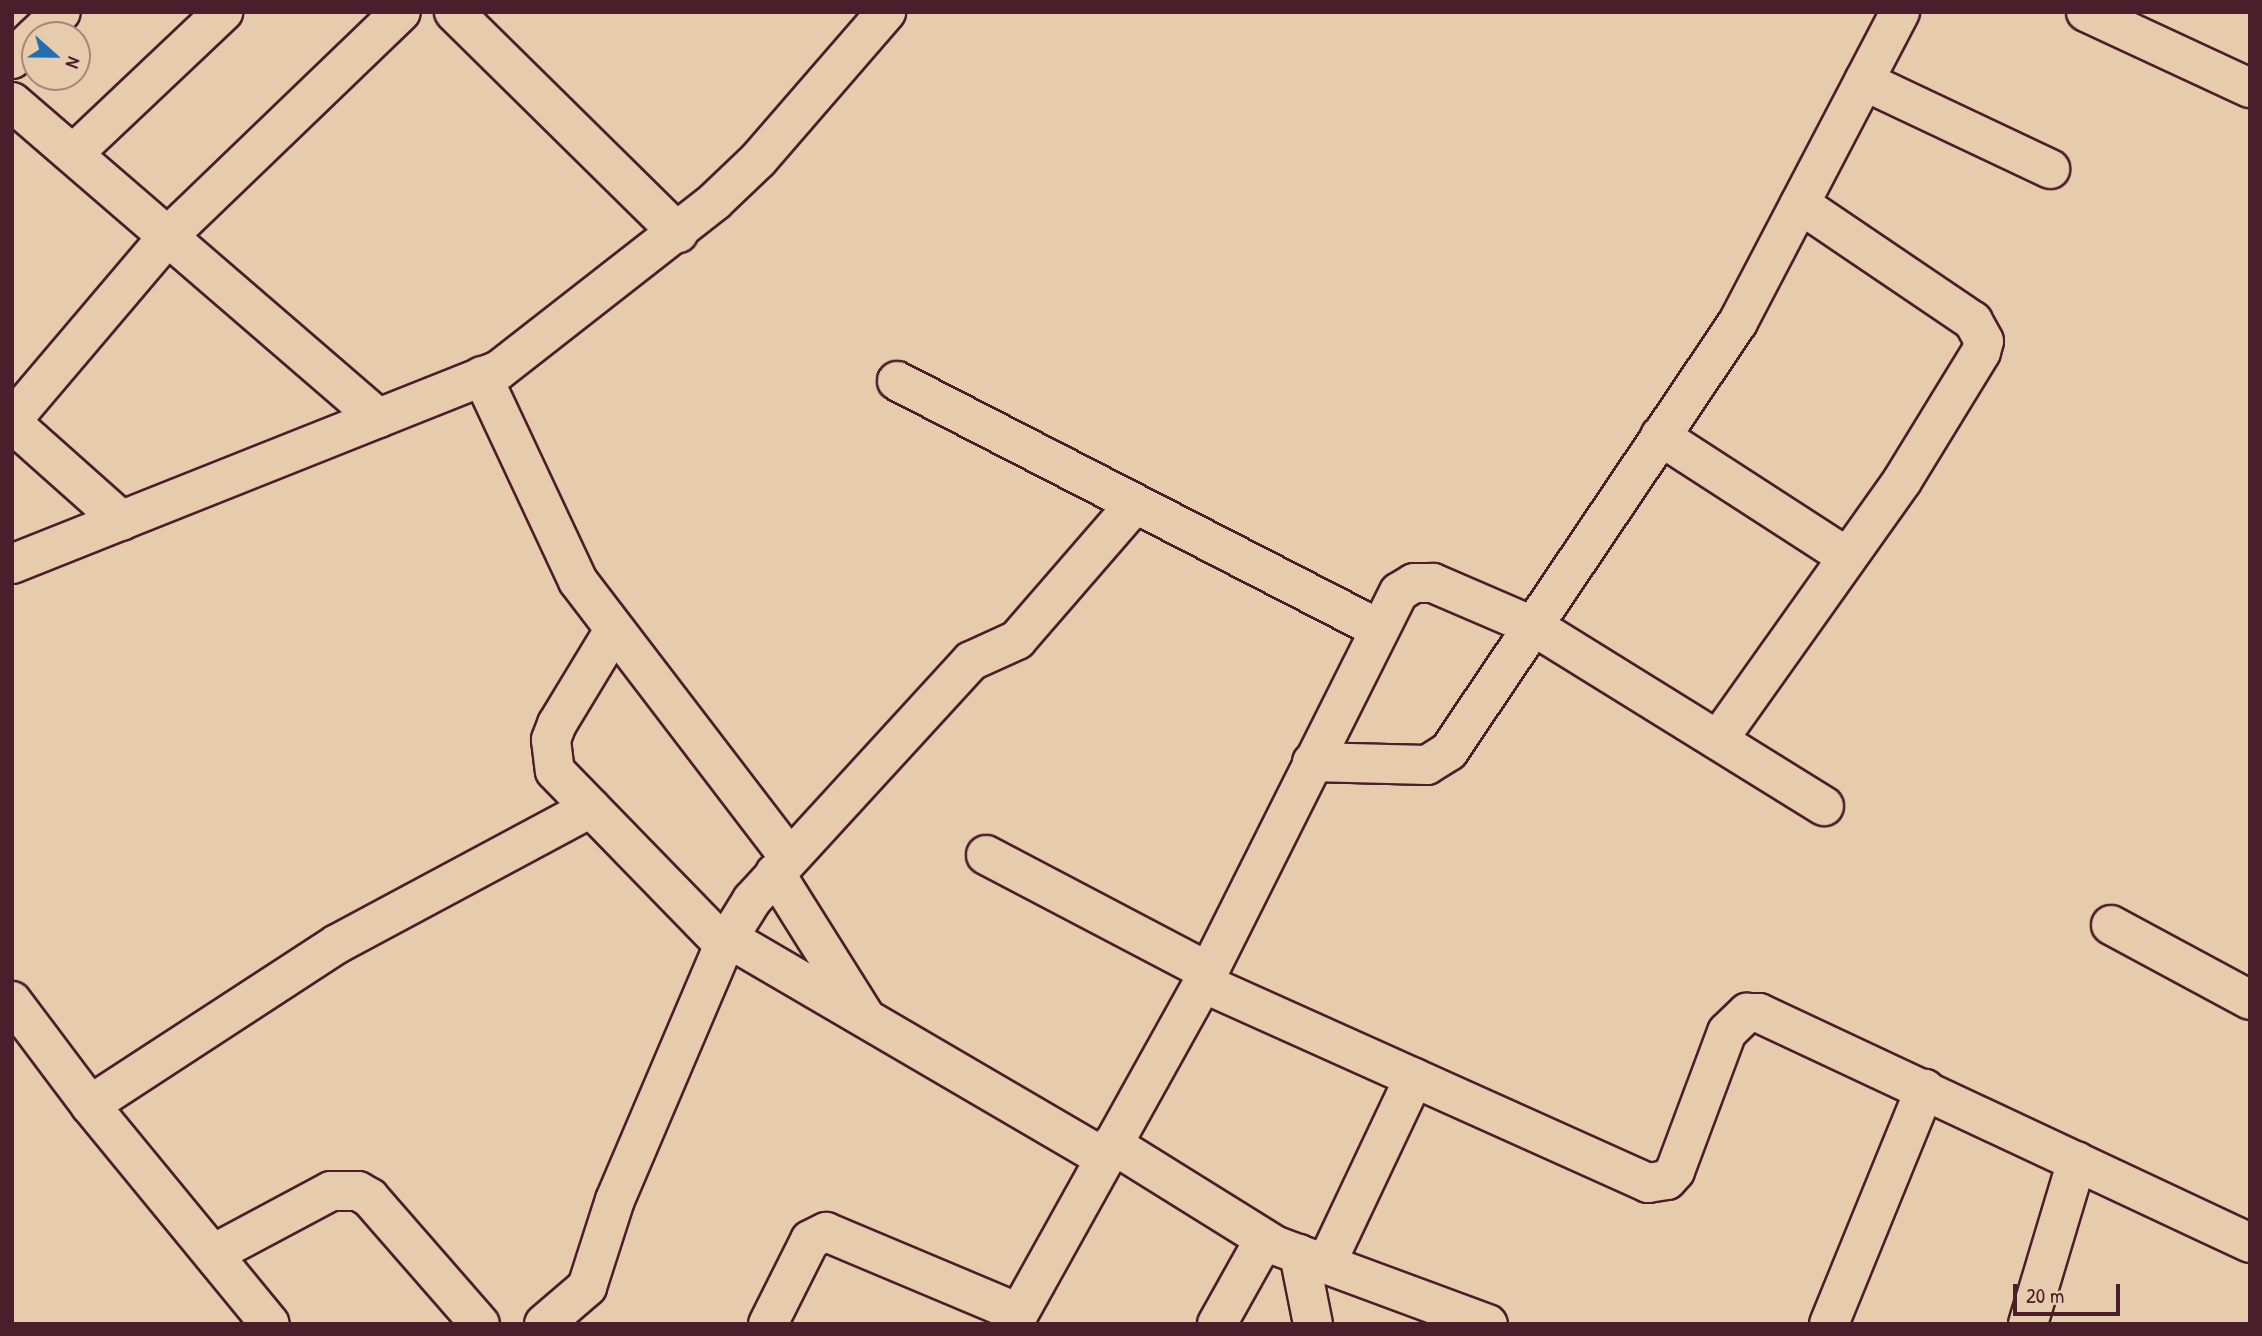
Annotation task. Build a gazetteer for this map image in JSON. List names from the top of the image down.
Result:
{
  "scale_bar": "20 m",
  "north": "right"
}
